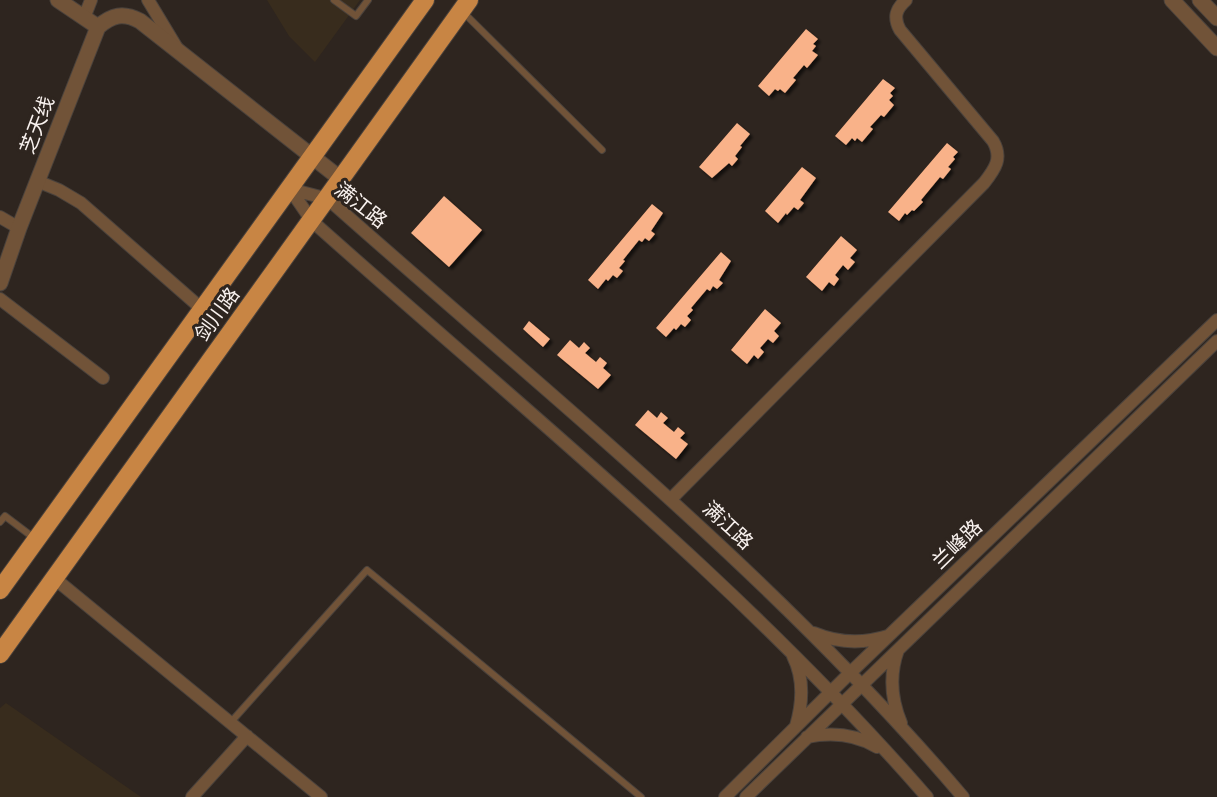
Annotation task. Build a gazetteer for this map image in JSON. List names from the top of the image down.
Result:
{
  "streets": {
    "highway": ["剑川路"],
    "street": ["芝天线", "满江路", "兰峰路"]
  },
  "crossings": [
    ["满江路", "剑川路"],
    ["满江路", "兰峰路"]
  ]
}
